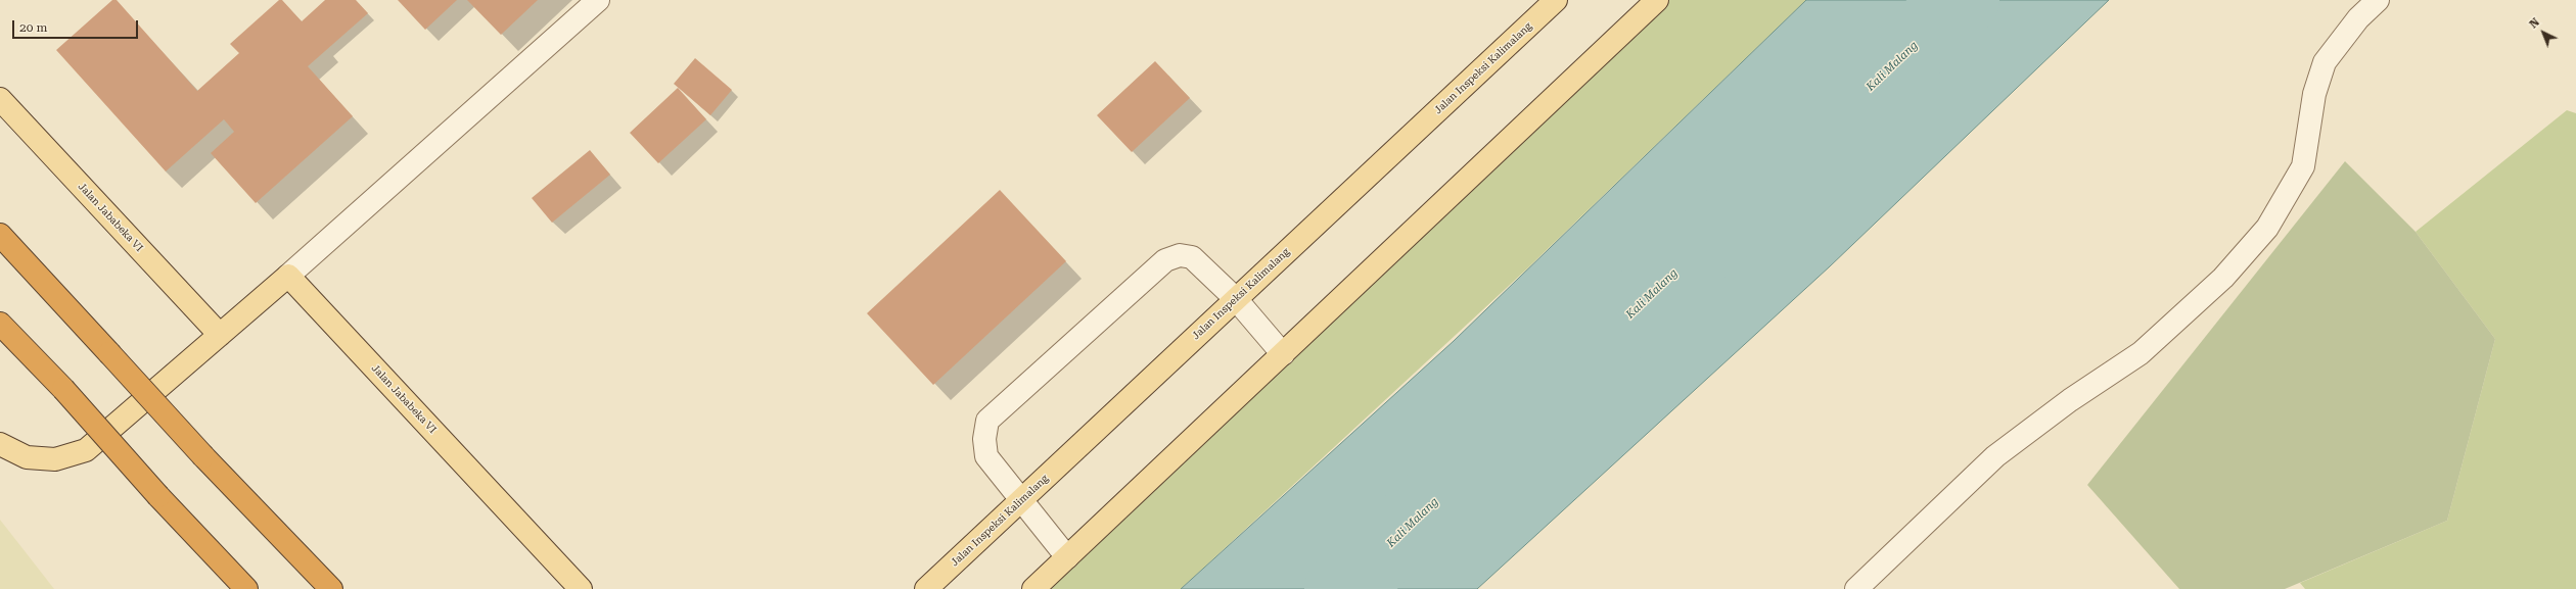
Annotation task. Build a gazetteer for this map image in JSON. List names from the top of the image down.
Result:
{
  "streets": {
    "main road": ["Jalan Inspeksi Kalimalang", "Jalan Jababeka VI"]
  },
  "water": ["Kali Malang"],
  "scale_bar": "20 m",
  "north": "top left"
}
